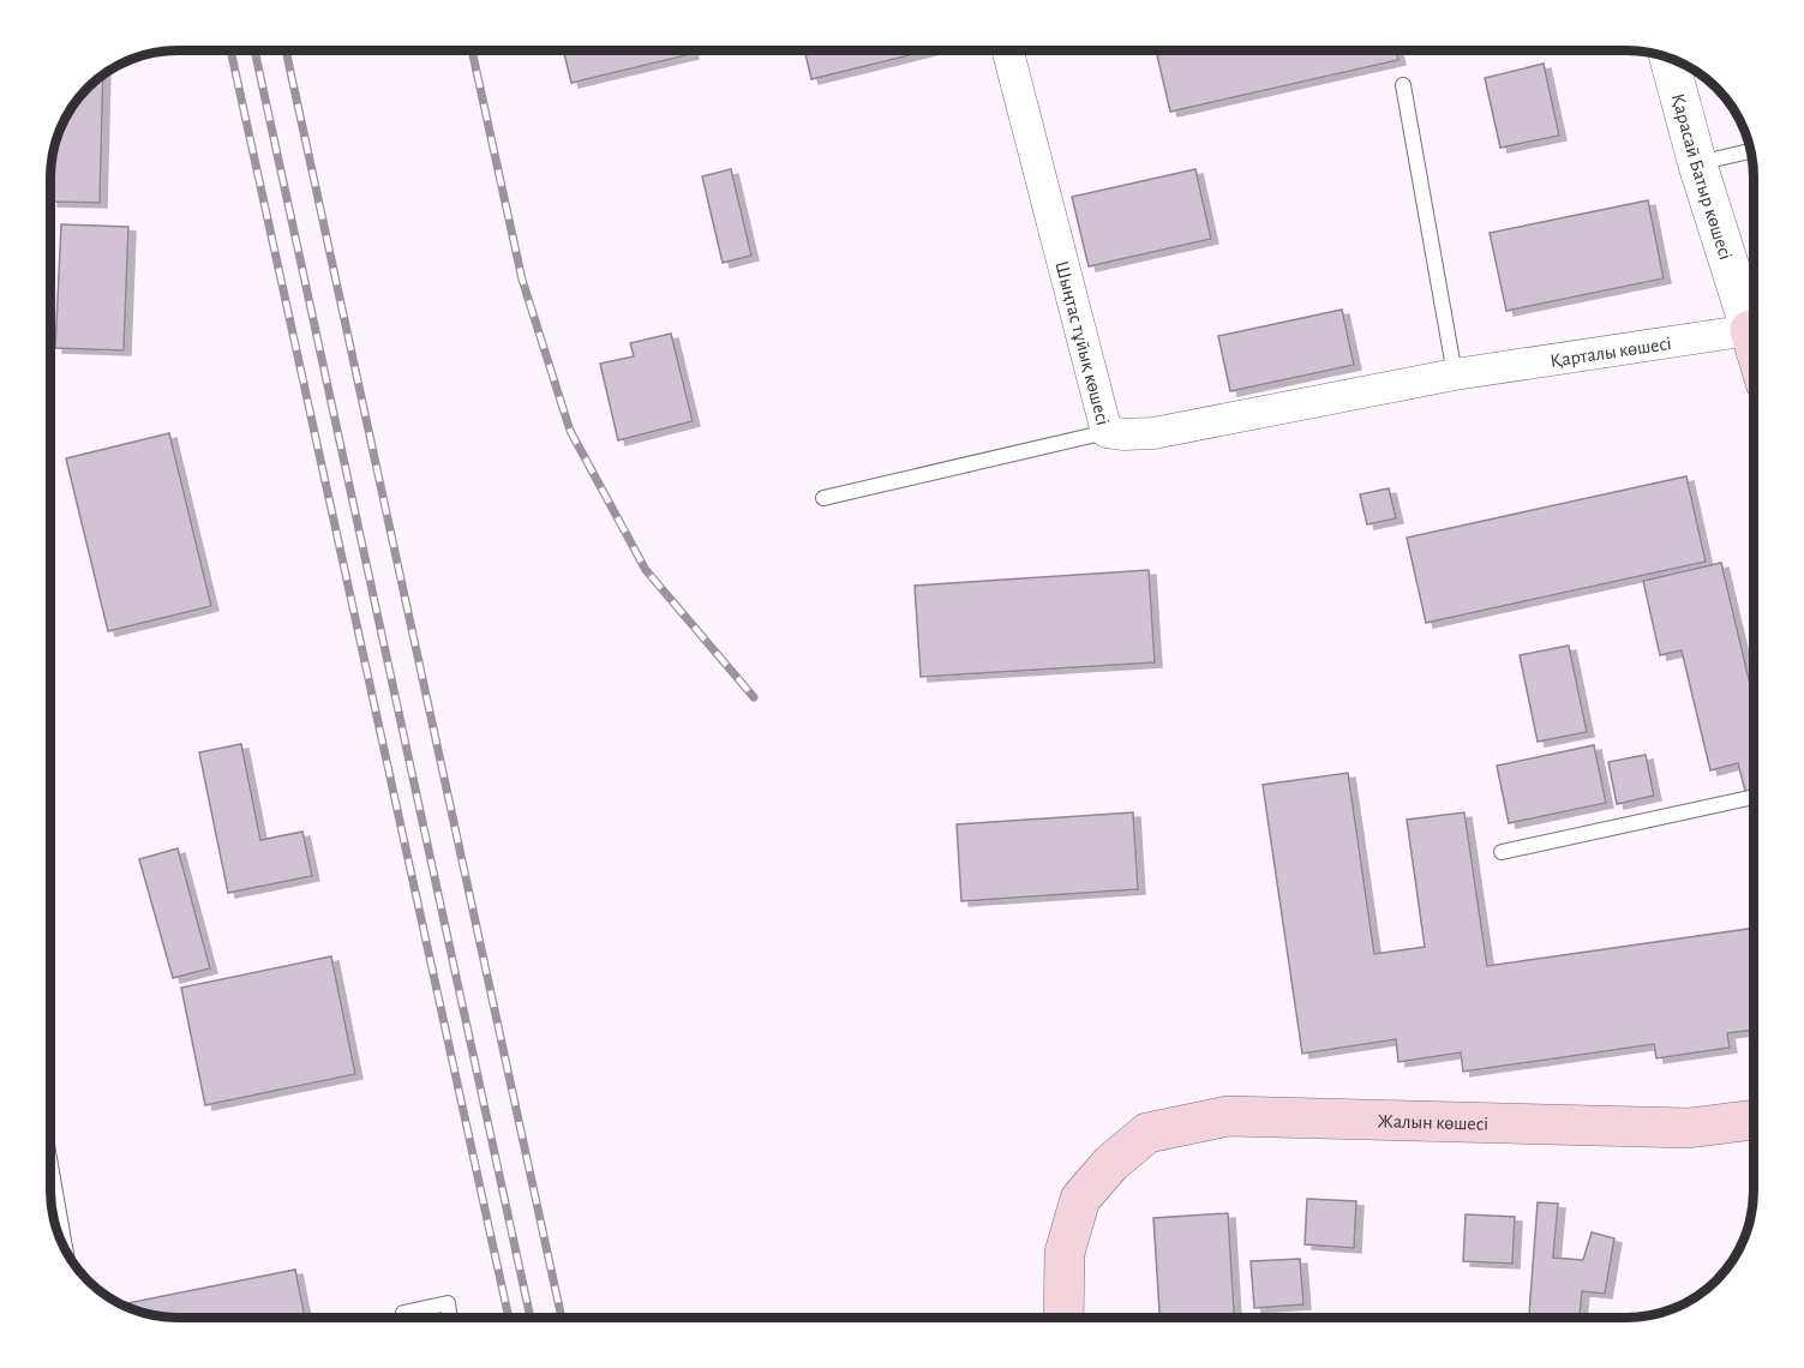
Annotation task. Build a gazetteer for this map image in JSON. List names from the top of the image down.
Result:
{
  "streets": {
    "main road": ["Жалын көшесі"],
    "street": ["Қарасай Батыр көшесі", "Шыңтас тұйық көшесі", "Қарталы көшесі"]
  },
  "crossings": [
    ["Шыңтас тұйық көшесі", "Қарталы көшесі"]
  ]
}
